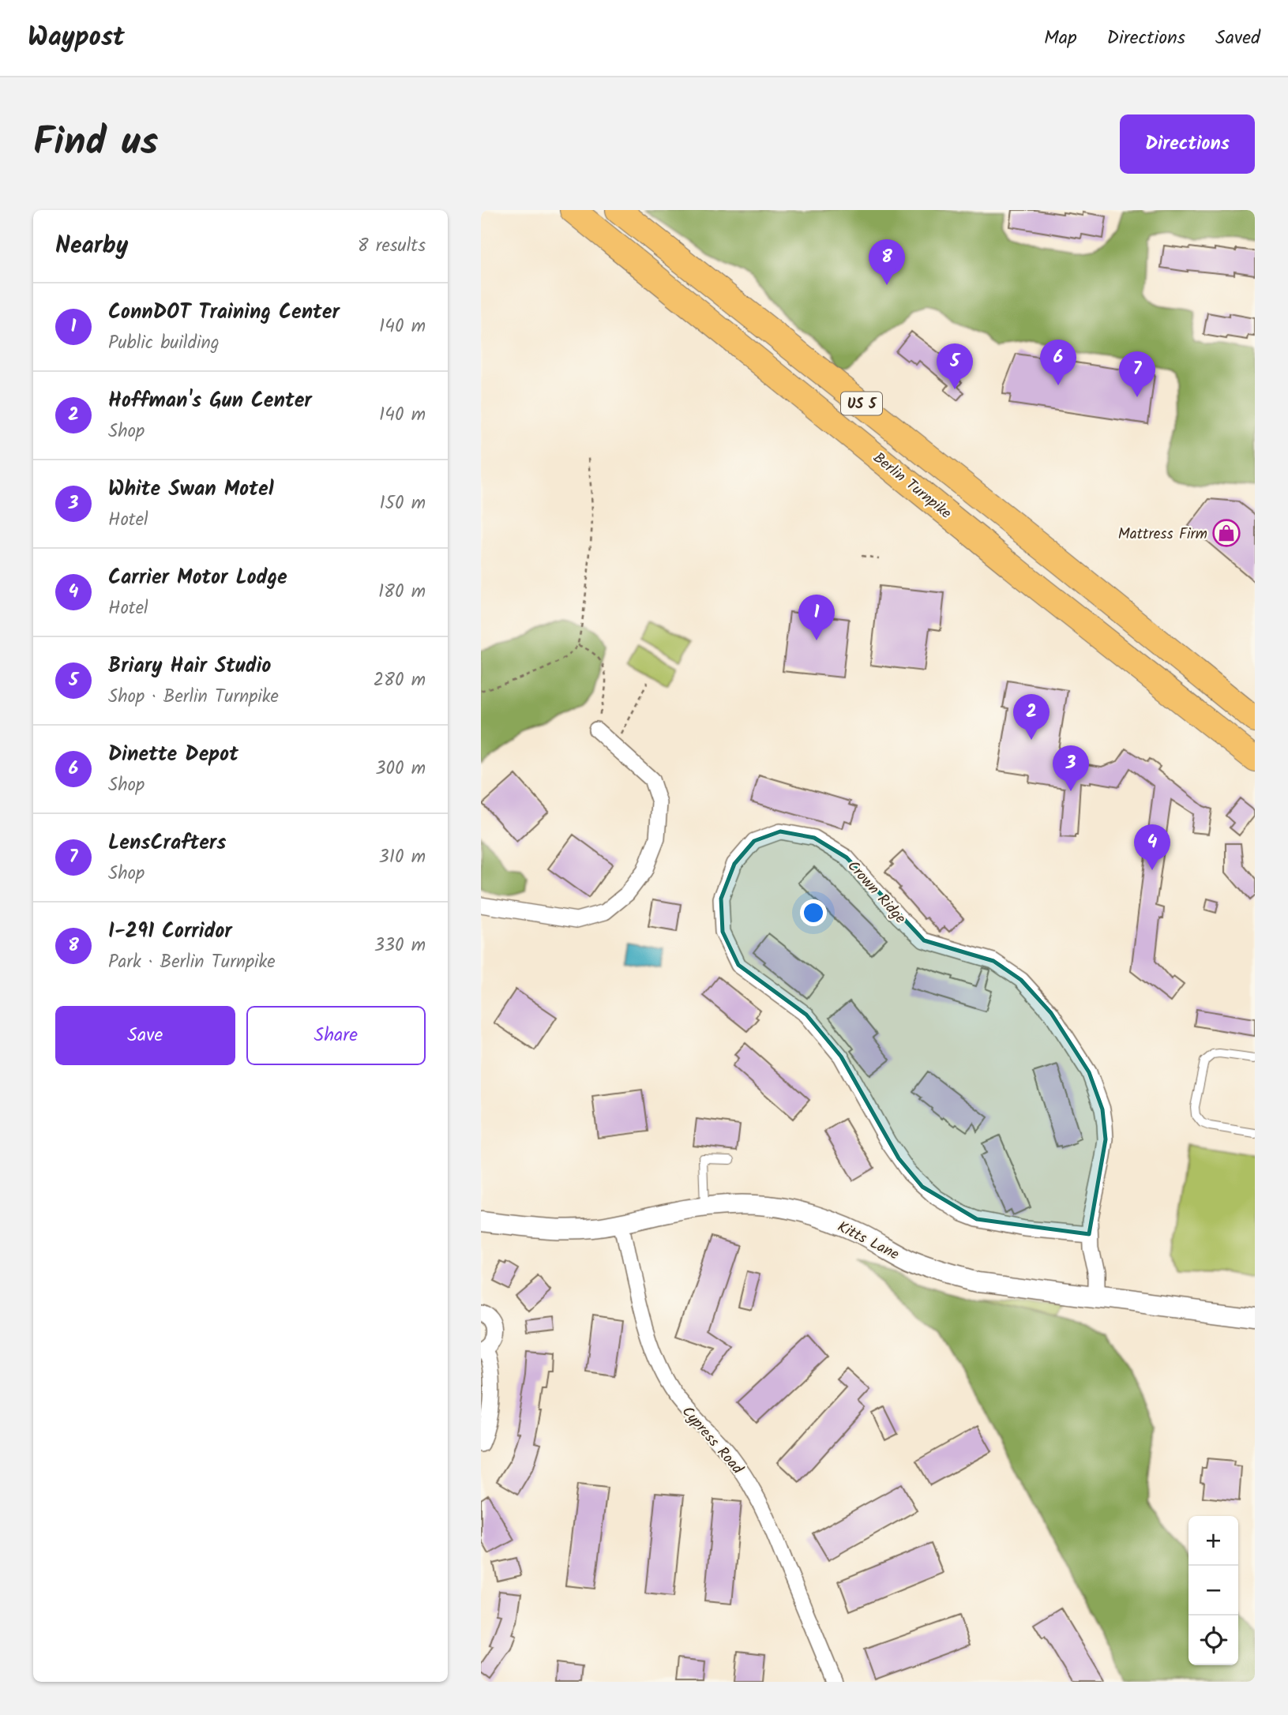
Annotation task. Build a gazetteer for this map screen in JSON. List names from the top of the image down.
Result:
{
  "streets": {
    "highway": ["US 5", "Berlin Turnpike"],
    "street": ["Crown Ridge", "Kitts Lane", "Cypress Road"]
  },
  "crossings": [
    ["Crown Ridge", "Kitts Lane"],
    ["Kitts Lane", "Cypress Road"]
  ],
  "places": {
    "shop": ["Mattress Firm"]
  },
  "page": {
    "header": "Waypost",
    "nav": ["Map", "Directions", "Saved"],
    "title": "Find us",
    "buttons": [
      "Directions",
      ["Save", "Share"]
    ],
    "heading": ["Nearby", "8 results"],
    "pins": [
      "8",
      "6",
      "5",
      "7",
      "1",
      "2",
      "3",
      "4"
    ],
    "list": [
      {
        "mark": "1",
        "name": "ConnDOT Training Center",
        "note": "Public building",
        "value": "140 m"
      },
      {
        "mark": "2",
        "name": "Hoffman's Gun Center",
        "note": "Shop",
        "value": "140 m"
      },
      {
        "mark": "3",
        "name": "White Swan Motel",
        "note": "Hotel",
        "value": "150 m"
      },
      {
        "mark": "4",
        "name": "Carrier Motor Lodge",
        "note": "Hotel",
        "value": "180 m"
      },
      {
        "mark": "5",
        "name": "Briary Hair Studio",
        "note": "Shop · Berlin Turnpike",
        "value": "280 m"
      },
      {
        "mark": "6",
        "name": "Dinette Depot",
        "note": "Shop",
        "value": "300 m"
      },
      {
        "mark": "7",
        "name": "LensCrafters",
        "note": "Shop",
        "value": "310 m"
      },
      {
        "mark": "8",
        "name": "I-291 Corridor",
        "note": "Park · Berlin Turnpike",
        "value": "330 m"
      }
    ],
    "map_buttons": ["+", "−"]
  }
}
